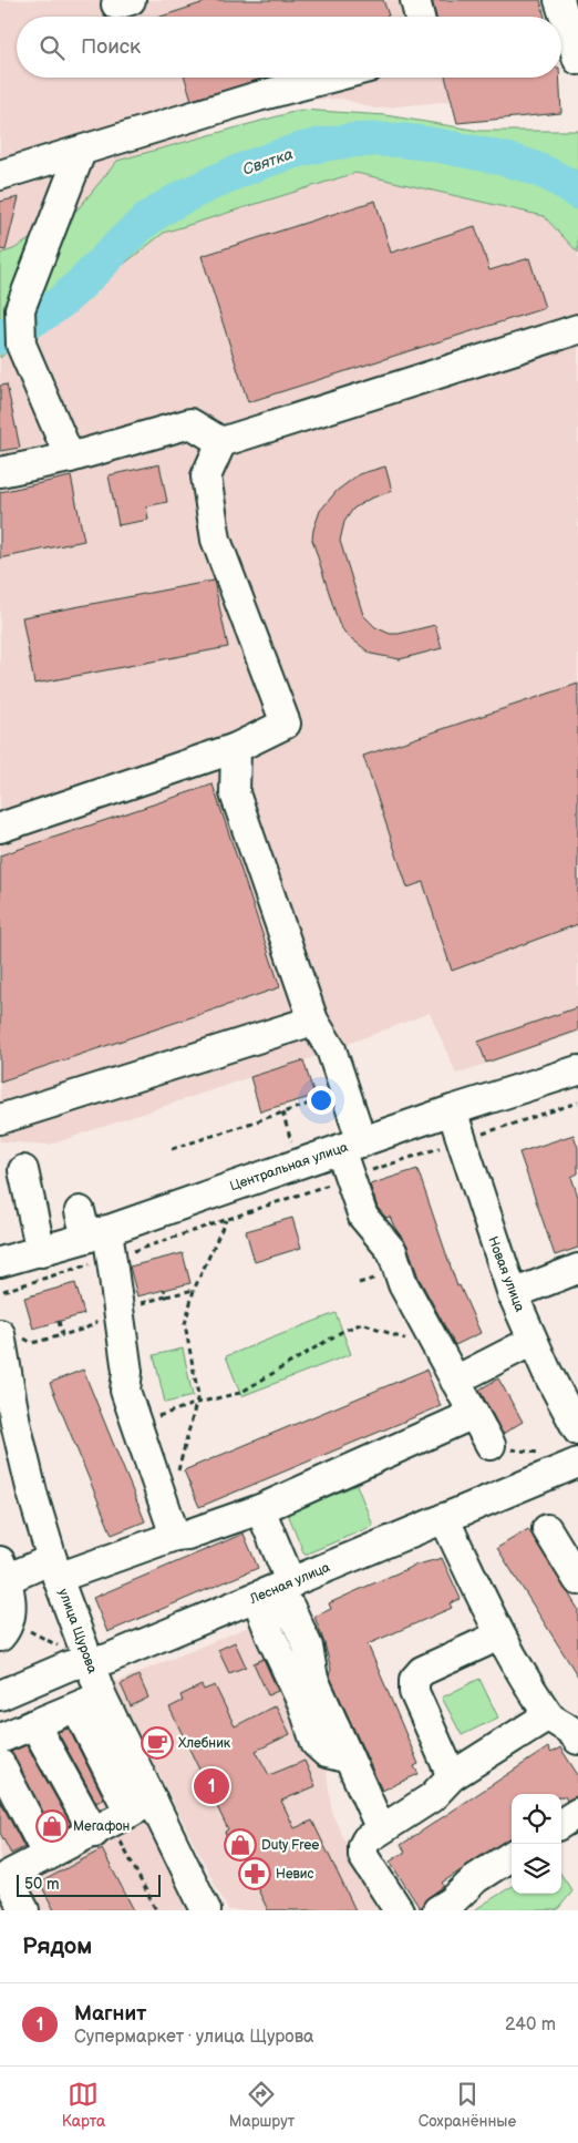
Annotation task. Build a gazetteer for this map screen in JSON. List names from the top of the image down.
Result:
{
  "streets": {
    "street": [
      "Центральная улица",
      "Новая улица",
      "Лесная улица",
      "улица Щурова"
    ]
  },
  "crossings": [
    ["Центральная улица", "Новая улица"],
    ["Лесная улица", "улица Щурова"]
  ],
  "water": ["Святка"],
  "places": {
    "cafe": ["Хлебник"],
    "shop": ["Мегафон", "Duty Free"],
    "pharmacy": ["Невис"]
  },
  "scale_bar": "50 m",
  "page": {
    "search": "Поиск",
    "pins": "1",
    "scale": "50 m",
    "heading": "Рядом",
    "list": [
      {
        "mark": "1",
        "name": "Магнит",
        "note": "Супермаркет · улица Щурова",
        "value": "240 m"
      }
    ],
    "nav": ["Карта", "Маршрут", "Сохранённые"]
  }
}
